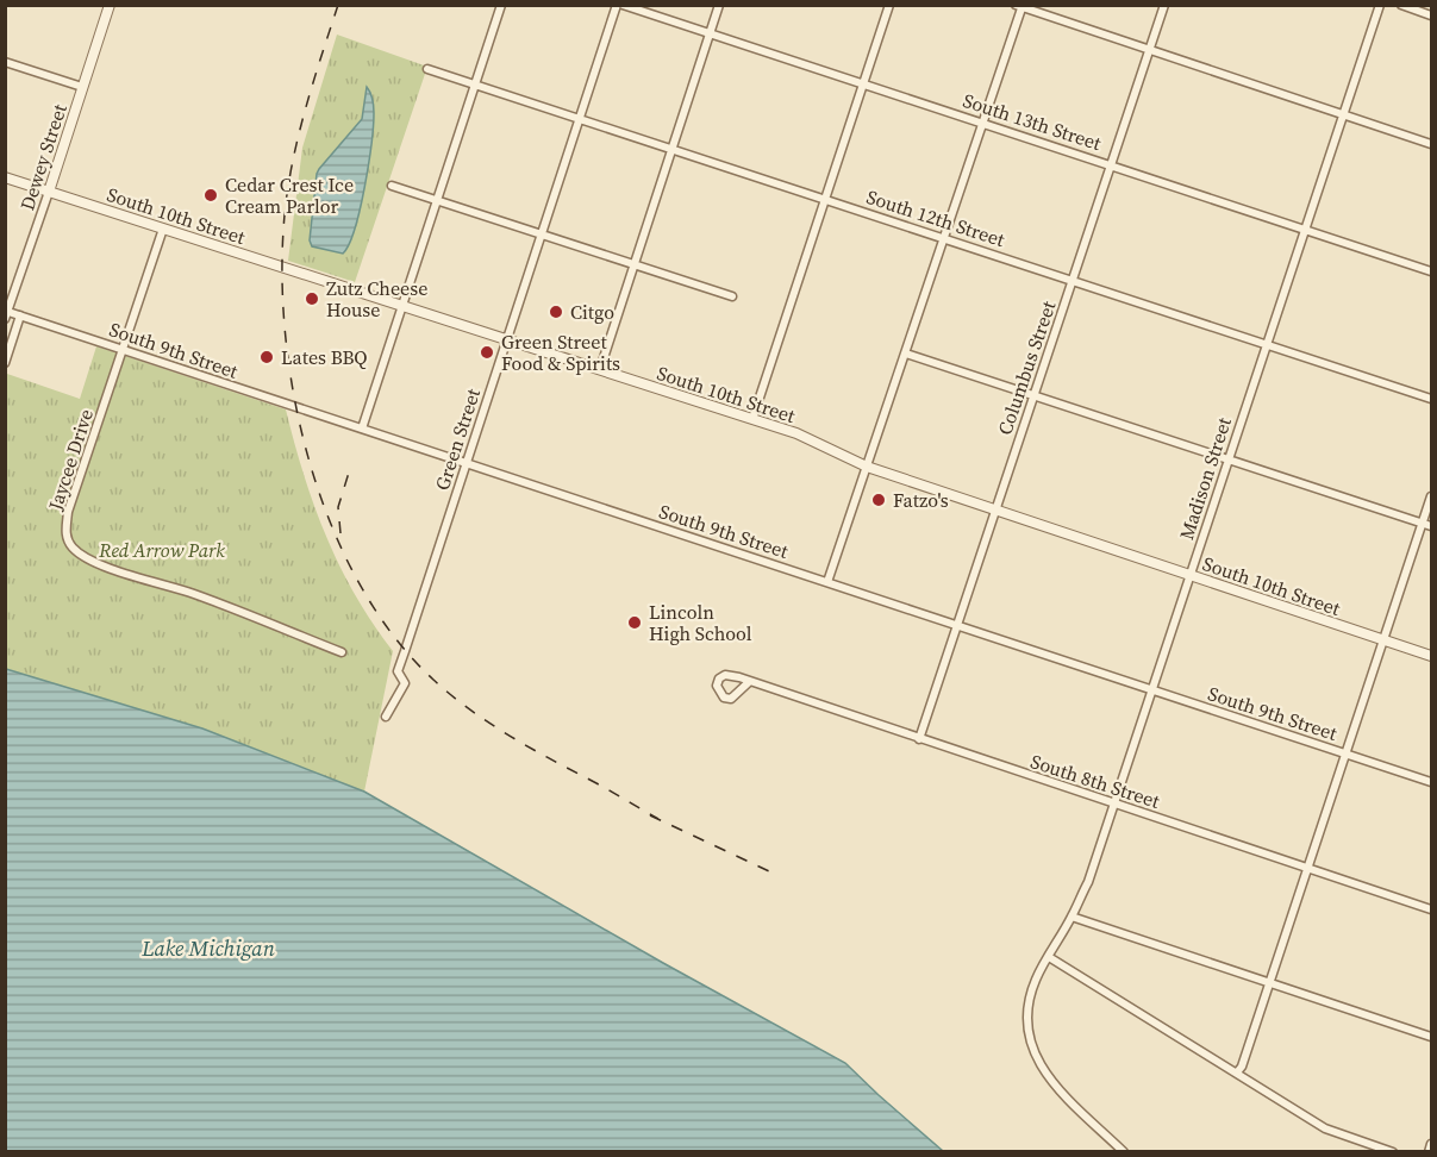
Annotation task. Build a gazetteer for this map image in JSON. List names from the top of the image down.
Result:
{
  "streets": {
    "street": [
      "South 13th Street",
      "Dewey Street",
      "South 10th Street",
      "South 12th Street",
      "South 9th Street",
      "Columbus Street",
      "Green Street",
      "Jaycee Drive",
      "Madison Street",
      "South 8th Street"
    ]
  },
  "crossings": [
    ["South 13th Street", "Columbus Street"],
    ["South 13th Street", "Green Street"],
    ["South 13th Street", "Madison Street"],
    ["Dewey Street", "South 10th Street"],
    ["Dewey Street", "South 9th Street"],
    ["South 10th Street", "Columbus Street"],
    ["South 10th Street", "Green Street"],
    ["South 10th Street", "Jaycee Drive"],
    ["South 10th Street", "Madison Street"],
    ["South 12th Street", "Columbus Street"],
    ["South 12th Street", "Green Street"],
    ["South 12th Street", "Madison Street"],
    ["South 9th Street", "Columbus Street"],
    ["South 9th Street", "Green Street"],
    ["South 9th Street", "Jaycee Drive"],
    ["South 9th Street", "Madison Street"],
    ["Columbus Street", "South 8th Street"],
    ["Madison Street", "South 8th Street"]
  ],
  "water": ["Lake Michigan"],
  "parks": ["Red Arrow Park"],
  "places": [
    "Cedar Crest Ice Cream Parlor",
    "Zutz Cheese House",
    "Citgo",
    "Green Street Food & Spirits",
    "Lates BBQ",
    "Fatzo's",
    "Lincoln High School"
  ]
}
